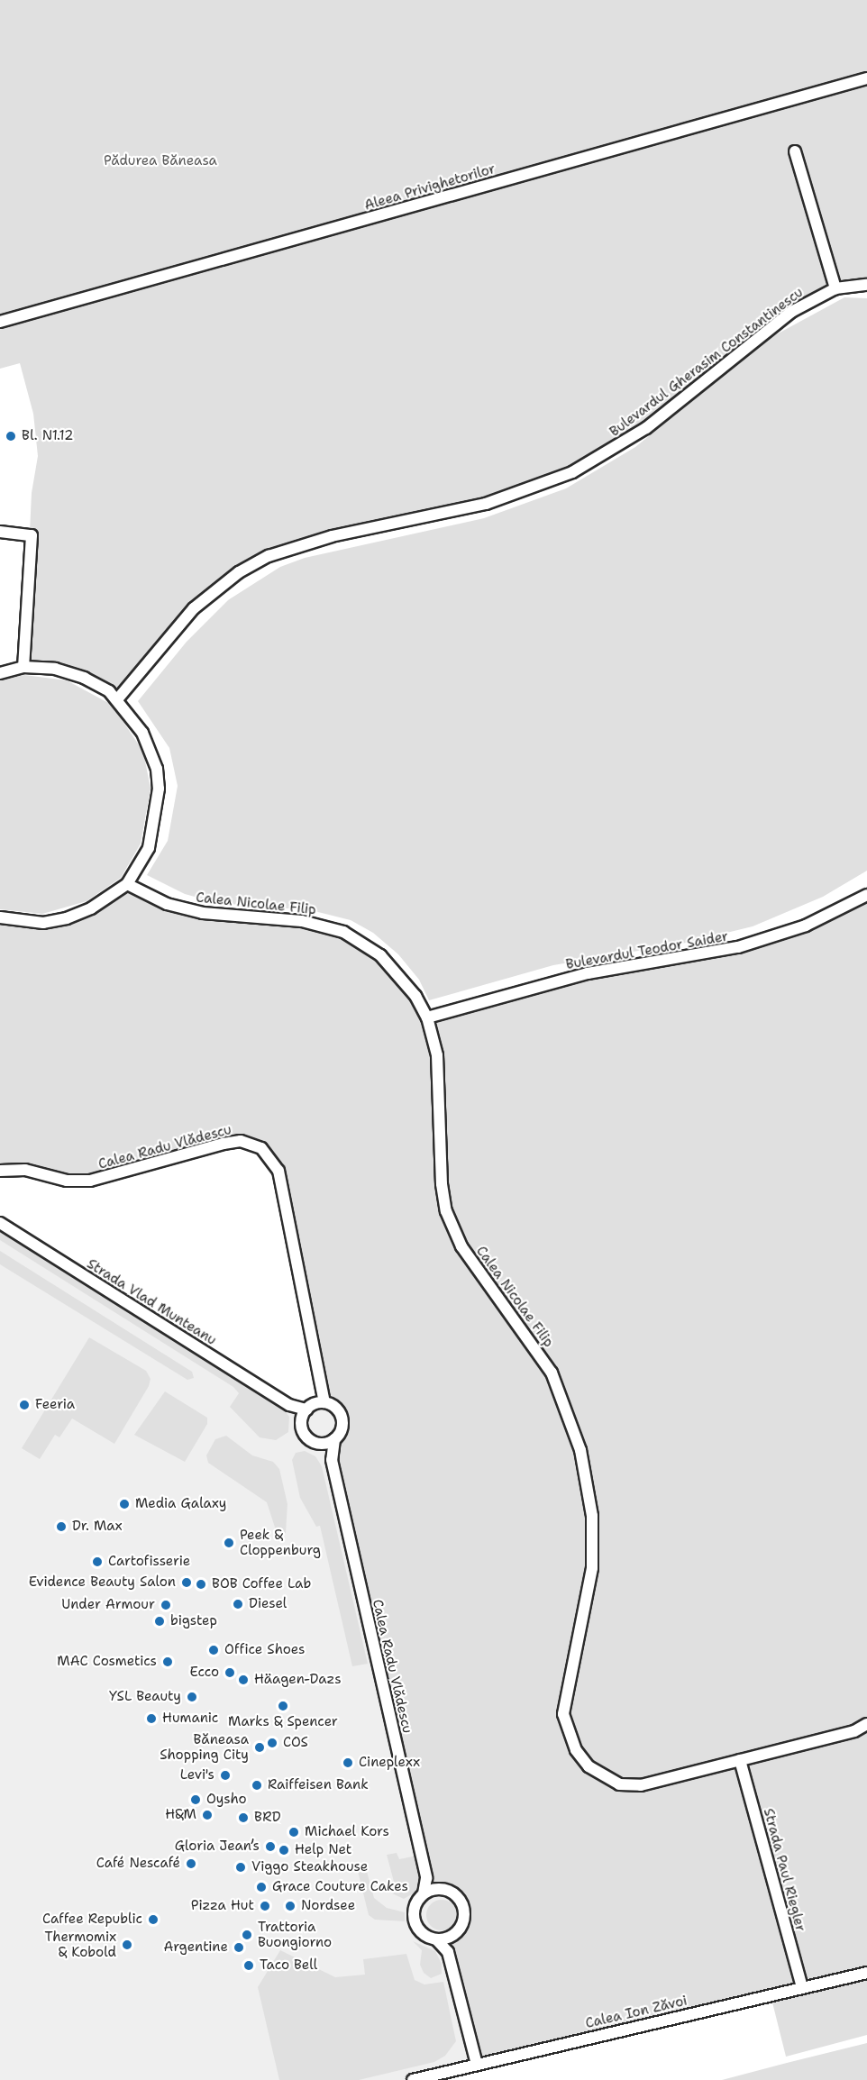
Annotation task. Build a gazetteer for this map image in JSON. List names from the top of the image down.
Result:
{
  "streets": {
    "street": [
      "Aleea Privighetorilor",
      "Bulevardul Gherasim Constantinescu",
      "Calea Nicolae Filip",
      "Bulevardul Teodor Saider",
      "Calea Radu Vlădescu",
      "Strada Vlad Munteanu",
      "Strada Paul Riegler",
      "Calea Ion Zăvoi"
    ]
  },
  "crossings": [
    ["Calea Nicolae Filip", "Bulevardul Teodor Saider"],
    ["Calea Nicolae Filip", "Strada Paul Riegler"],
    ["Calea Radu Vlădescu", "Strada Vlad Munteanu"],
    ["Strada Paul Riegler", "Calea Ion Zăvoi"]
  ],
  "parks": ["Pădurea Băneasa"],
  "places": [
    "Bl. N1.12",
    "Feeria",
    "Media Galaxy",
    "Dr. Max",
    "Peek & Cloppenburg",
    "Cartofisserie",
    "Evidence Beauty Salon",
    "BOB Coffee Lab",
    "Diesel",
    "Under Armour",
    "bigstep",
    "Office Shoes",
    "MAC Cosmetics",
    "Ecco",
    "Häagen-Dazs",
    "YSL Beauty",
    "Marks & Spencer",
    "Humanic",
    "COS",
    "Băneasa Shopping City",
    "Cineplexx",
    "Levi's",
    "Raiffeisen Bank",
    "Oysho",
    "H&M",
    "BRD",
    "Michael Kors",
    "Gloria Jean’s",
    "Help Net",
    "Café Nescafé",
    "Viggo Steakhouse",
    "Grace Couture Cakes",
    "Pizza Hut",
    "Nordsee",
    "Caffee Republic",
    "Trattoria Buongiorno",
    "Thermomix & Kobold",
    "Argentine",
    "Taco Bell"
  ]
}
